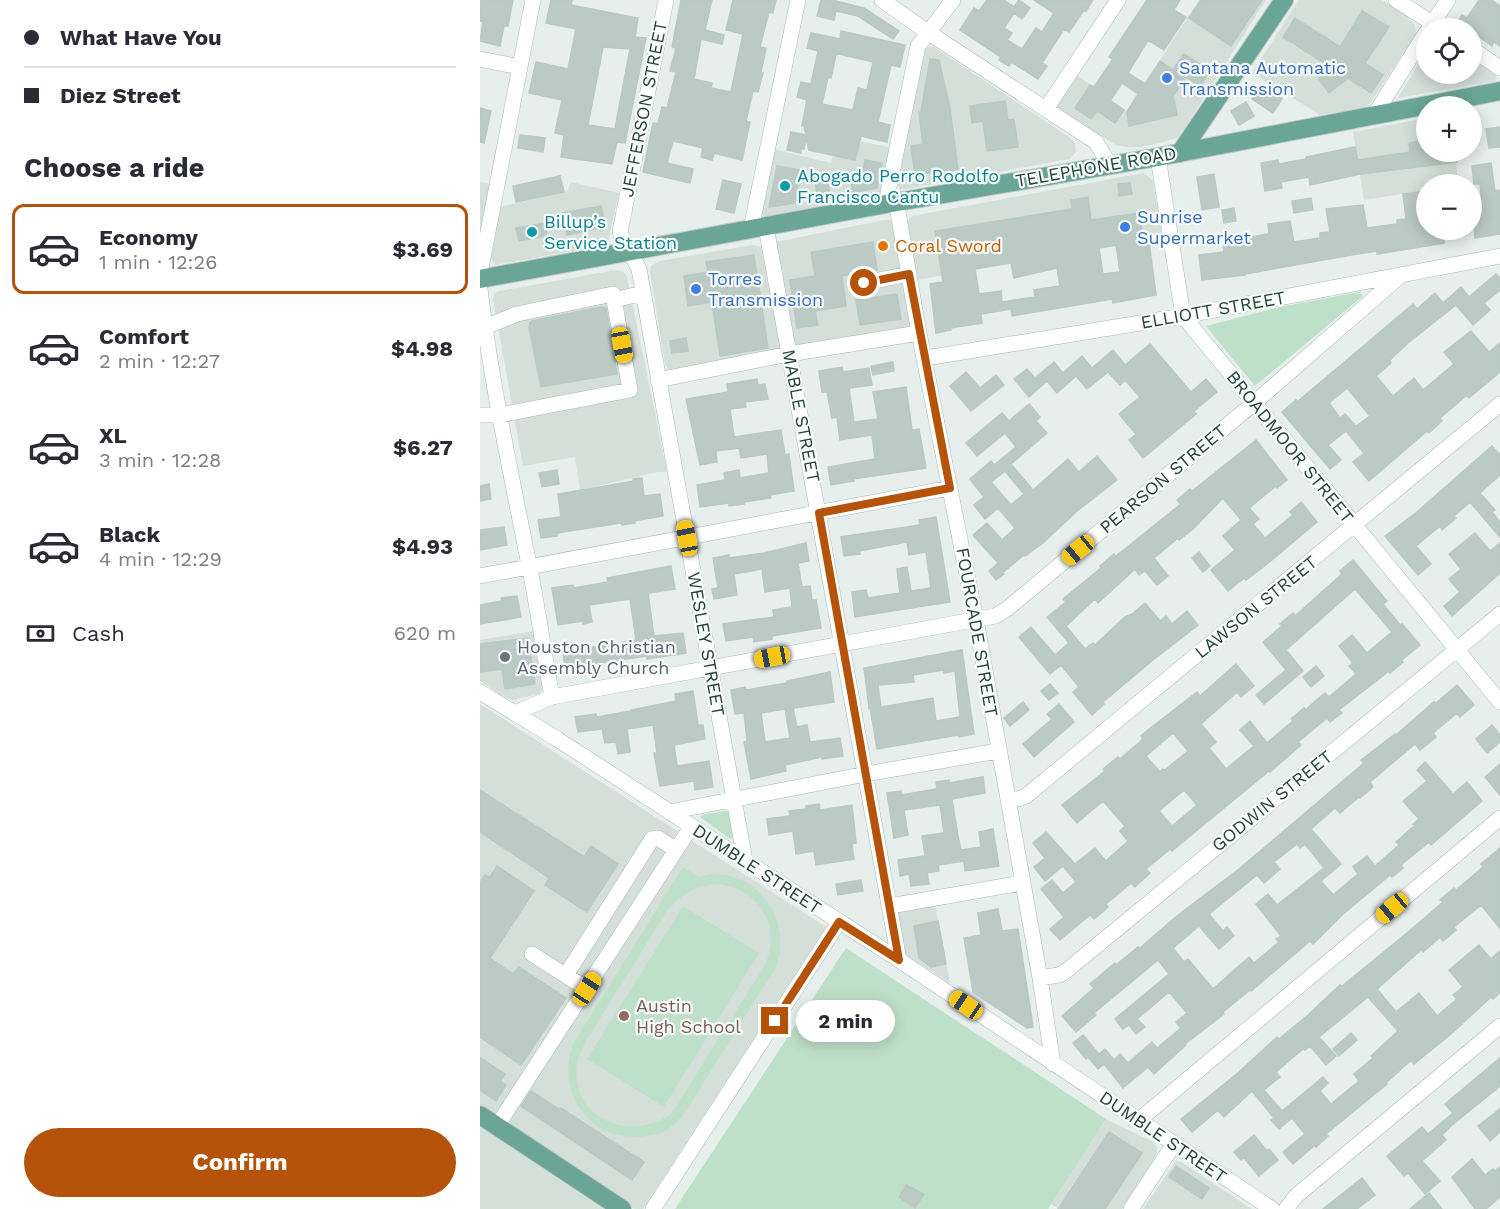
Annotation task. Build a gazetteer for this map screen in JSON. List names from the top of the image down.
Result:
{
  "streets": {
    "main road": ["TELEPHONE ROAD"],
    "street": [
      "JEFFERSON STREET",
      "ELLIOTT STREET",
      "MABLE STREET",
      "BROADMOOR STREET",
      "PEARSON STREET",
      "LAWSON STREET",
      "FOURCADE STREET",
      "WESLEY STREET",
      "GODWIN STREET",
      "DUMBLE STREET"
    ]
  },
  "crossings": [
    ["JEFFERSON STREET", "TELEPHONE ROAD"],
    ["JEFFERSON STREET", "WESLEY STREET"],
    ["TELEPHONE ROAD", "MABLE STREET"],
    ["TELEPHONE ROAD", "BROADMOOR STREET"],
    ["TELEPHONE ROAD", "FOURCADE STREET"],
    ["TELEPHONE ROAD", "WESLEY STREET"],
    ["ELLIOTT STREET", "BROADMOOR STREET"],
    ["ELLIOTT STREET", "PEARSON STREET"],
    ["ELLIOTT STREET", "FOURCADE STREET"],
    ["MABLE STREET", "PEARSON STREET"],
    ["MABLE STREET", "DUMBLE STREET"],
    ["BROADMOOR STREET", "PEARSON STREET"],
    ["BROADMOOR STREET", "LAWSON STREET"],
    ["BROADMOOR STREET", "GODWIN STREET"],
    ["PEARSON STREET", "FOURCADE STREET"],
    ["PEARSON STREET", "WESLEY STREET"],
    ["PEARSON STREET", "DUMBLE STREET"],
    ["LAWSON STREET", "FOURCADE STREET"],
    ["FOURCADE STREET", "GODWIN STREET"],
    ["FOURCADE STREET", "DUMBLE STREET"],
    ["WESLEY STREET", "DUMBLE STREET"]
  ],
  "places": [
    "Santana Automatic Transmission",
    "Abogado Perro Rodolfo Francisco Cantu",
    "Sunrise Supermarket",
    "Billup’s Service Station",
    "Coral Sword",
    "Torres Transmission",
    "Houston Christian Assembly Church",
    "Austin High School"
  ],
  "page": {
    "banner": ["What Have You", "Diez Street"],
    "map_buttons": ["+", "−"],
    "heading": "Choose a ride",
    "list": [
      {
        "name": "Economy",
        "note": "1 min · 12:26",
        "value": "$3.69"
      },
      {
        "name": "Comfort",
        "note": "2 min · 12:27",
        "value": "$4.98"
      },
      {
        "name": "XL",
        "note": "3 min · 12:28",
        "value": "$6.27"
      },
      {
        "name": "Black",
        "note": "4 min · 12:29",
        "value": "$4.93"
      }
    ],
    "pay": ["Cash", "620 m"],
    "bubble": "2 min",
    "buttons": "Confirm"
  }
}
